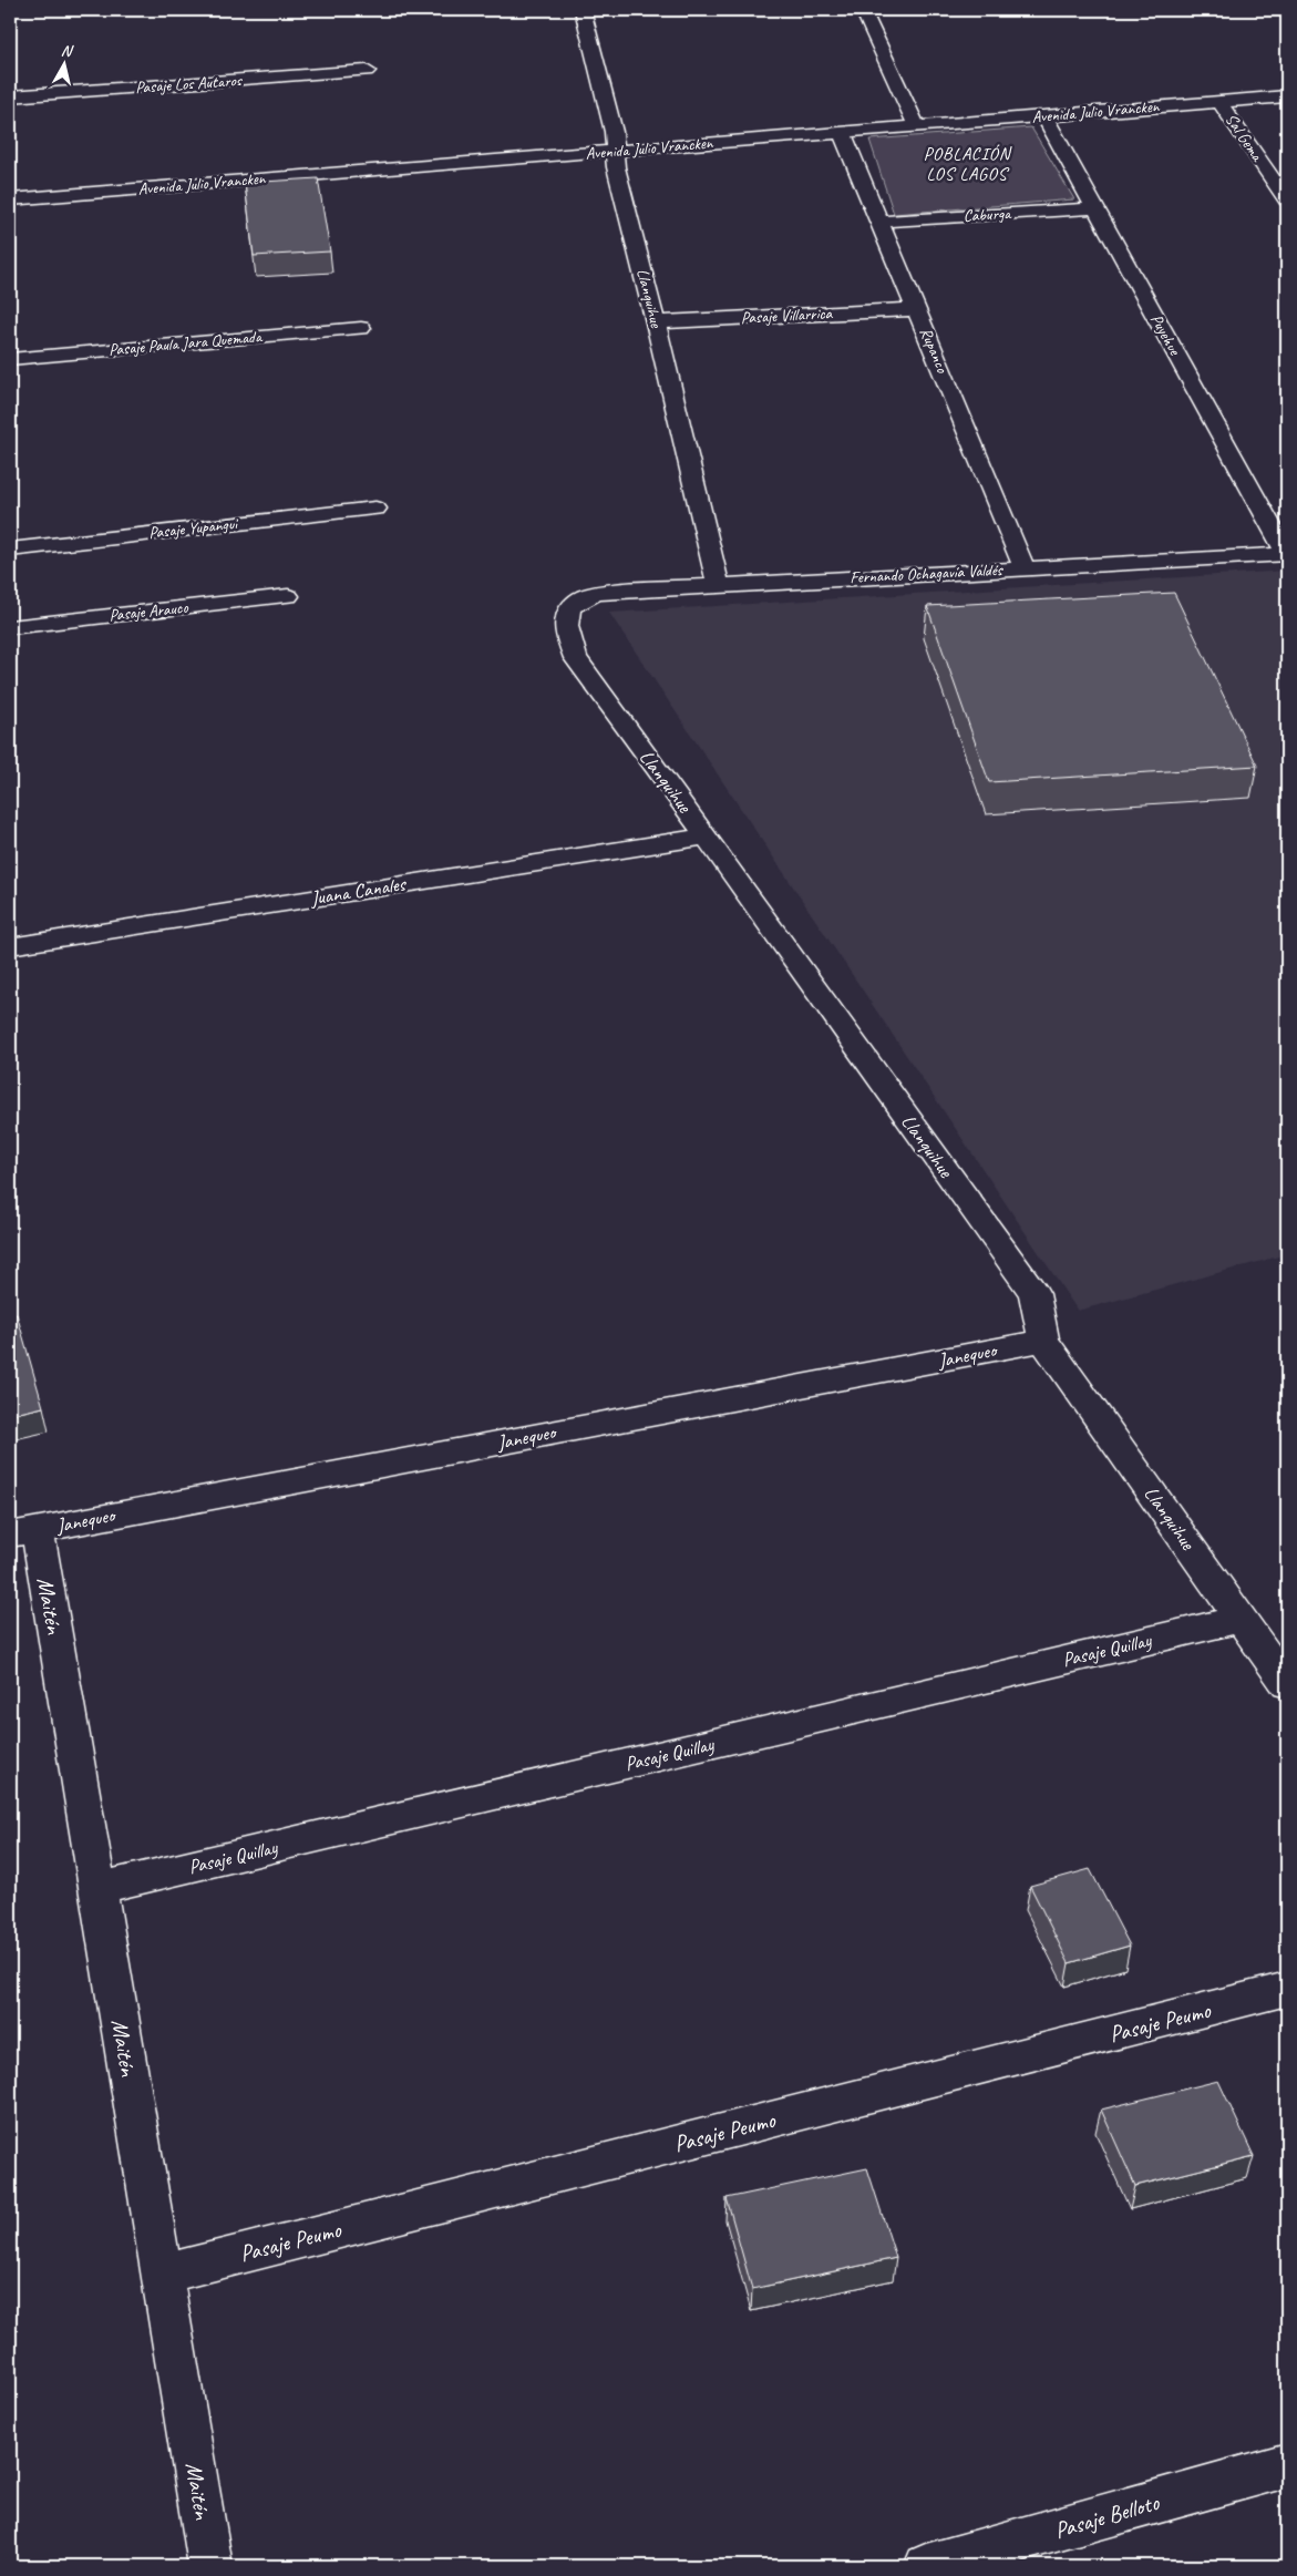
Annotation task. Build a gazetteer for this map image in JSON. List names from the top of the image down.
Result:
{
  "streets": {
    "street": [
      "Pasaje Los Autaros",
      "Avenida Julio Vrancken",
      "Sal Gema",
      "Caburga",
      "Llanquihue",
      "Pasaje Villarrica",
      "Puyehue",
      "Pasaje Paula Jara Quemada",
      "Rupanco",
      "Pasaje Yupangui",
      "Fernando Ochagavía Valdés",
      "Pasaje Arauco",
      "Juana Canales",
      "Janequeo",
      "Maitén",
      "Pasaje Quillay",
      "Pasaje Peumo",
      "Pasaje Belloto"
    ]
  },
  "crossings": [
    ["Avenida Julio Vrancken", "Sal Gema"],
    ["Avenida Julio Vrancken", "Llanquihue"],
    ["Avenida Julio Vrancken", "Puyehue"],
    ["Avenida Julio Vrancken", "Rupanco"],
    ["Caburga", "Puyehue"],
    ["Caburga", "Rupanco"],
    ["Llanquihue", "Pasaje Villarrica"],
    ["Llanquihue", "Fernando Ochagavía Valdés"],
    ["Llanquihue", "Juana Canales"],
    ["Llanquihue", "Janequeo"],
    ["Llanquihue", "Pasaje Quillay"],
    ["Pasaje Villarrica", "Rupanco"],
    ["Puyehue", "Fernando Ochagavía Valdés"],
    ["Rupanco", "Fernando Ochagavía Valdés"],
    ["Janequeo", "Maitén"],
    ["Maitén", "Pasaje Quillay"],
    ["Maitén", "Pasaje Peumo"]
  ],
  "districts": ["POBLACIÓN LOS LAGOS"],
  "north": "top"
}
